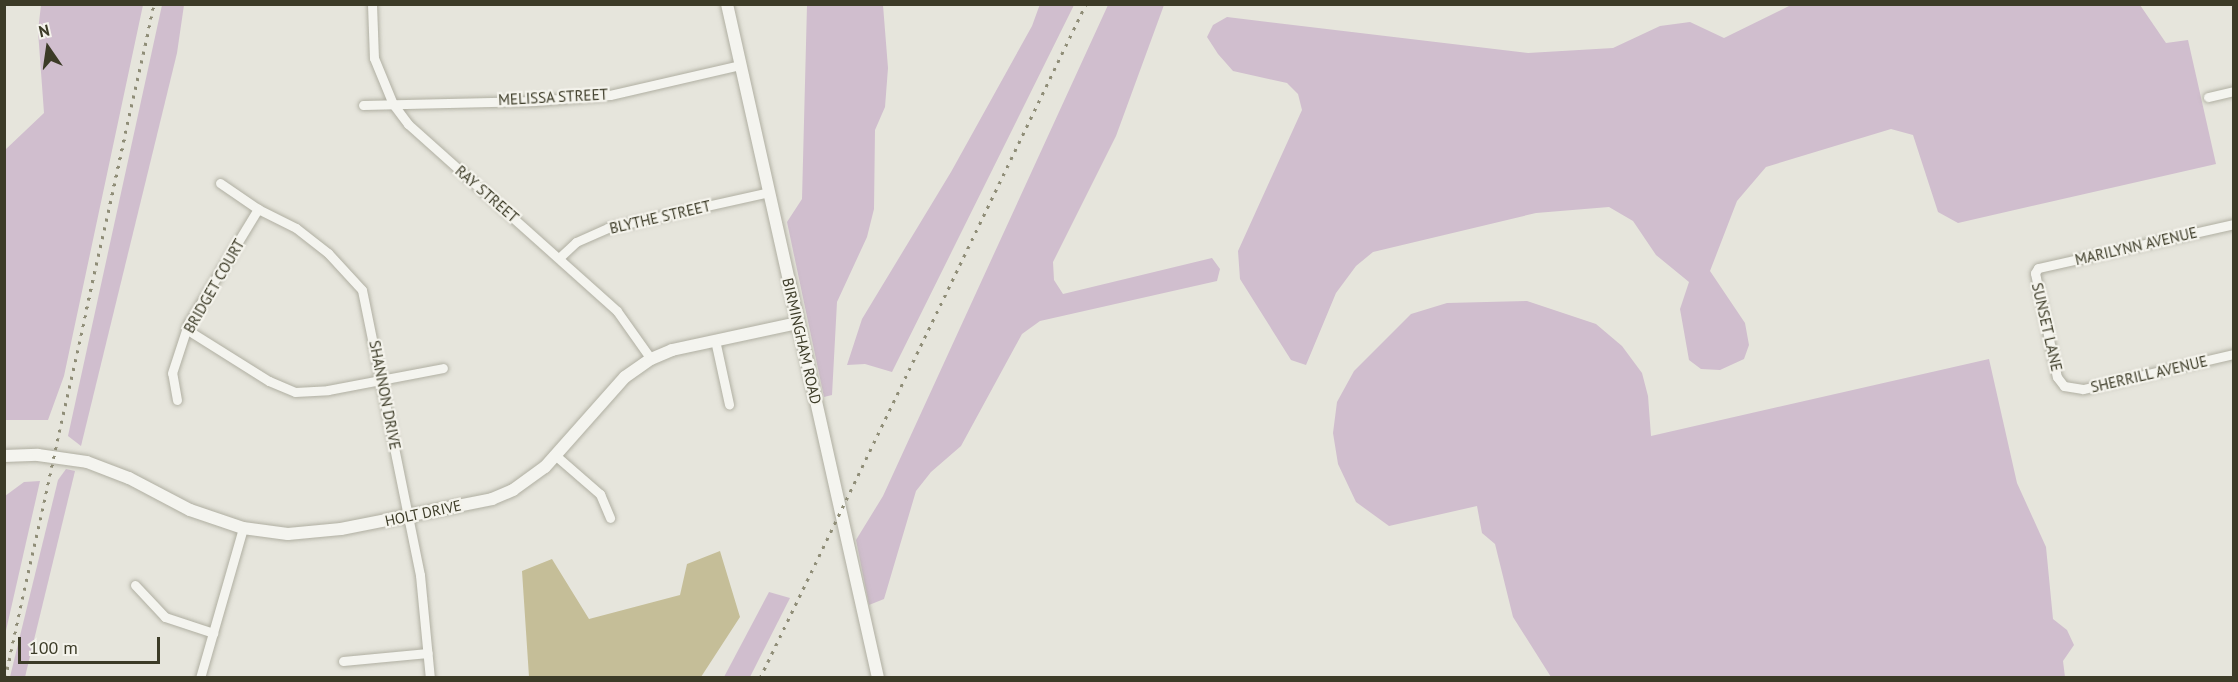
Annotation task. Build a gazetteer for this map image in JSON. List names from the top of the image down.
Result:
{
  "streets": {
    "street": [
      "MELISSA STREET",
      "RAY STREET",
      "BLYTHE STREET",
      "MARILYNN AVENUE",
      "BRIDGET COURT",
      "SUNSET LANE",
      "BIRMINGHAM ROAD",
      "SHERRILL AVENUE",
      "SHANNON DRIVE",
      "HOLT DRIVE"
    ]
  },
  "crossings": [
    ["MELISSA STREET", "RAY STREET"],
    ["MELISSA STREET", "BIRMINGHAM ROAD"],
    ["RAY STREET", "BLYTHE STREET"],
    ["RAY STREET", "HOLT DRIVE"],
    ["BLYTHE STREET", "BIRMINGHAM ROAD"],
    ["MARILYNN AVENUE", "SUNSET LANE"],
    ["BRIDGET COURT", "SHANNON DRIVE"],
    ["SUNSET LANE", "SHERRILL AVENUE"],
    ["BIRMINGHAM ROAD", "HOLT DRIVE"],
    ["SHANNON DRIVE", "HOLT DRIVE"]
  ],
  "scale_bar": "100 m",
  "north": "top"
}
